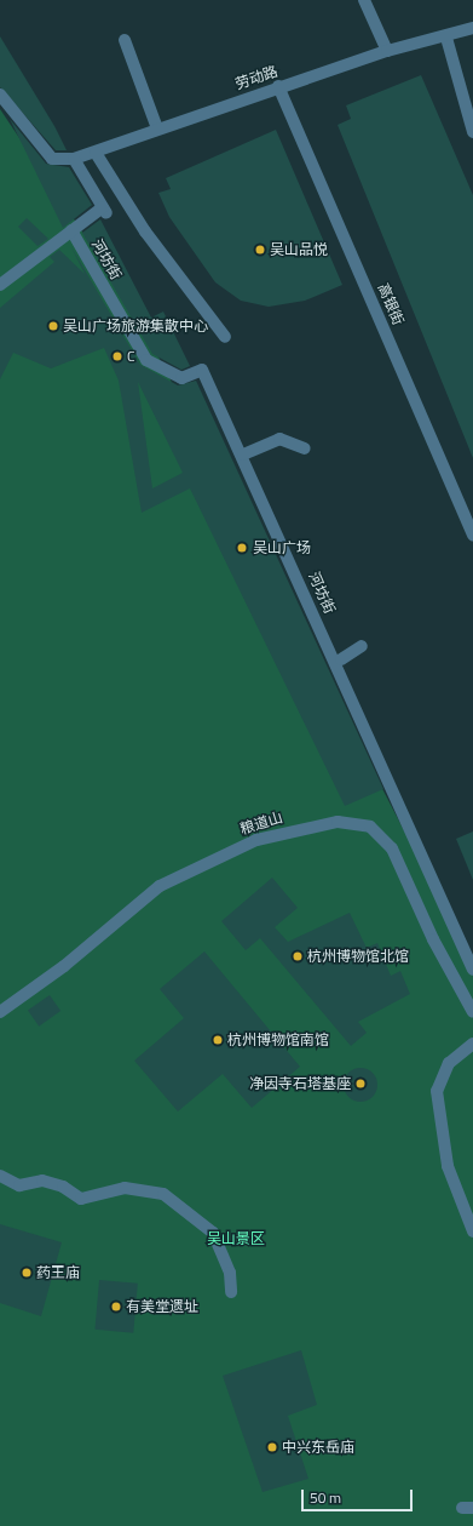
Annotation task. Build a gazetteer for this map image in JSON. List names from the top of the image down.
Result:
{
  "streets": {
    "street": [
      "劳动路",
      "河坊街",
      "高银街",
      "粮道山"
    ]
  },
  "crossings": [
    ["劳动路", "高银街"]
  ],
  "parks": ["吴山景区"],
  "places": [
    "吴山品悦",
    "吴山广场旅游集散中心",
    "C",
    "吴山广场",
    "杭州博物馆北馆",
    "杭州博物馆南馆",
    "净因寺石塔基座",
    "药王庙",
    "有美堂遗址",
    "中兴东岳庙"
  ],
  "scale_bar": "50 m"
}
